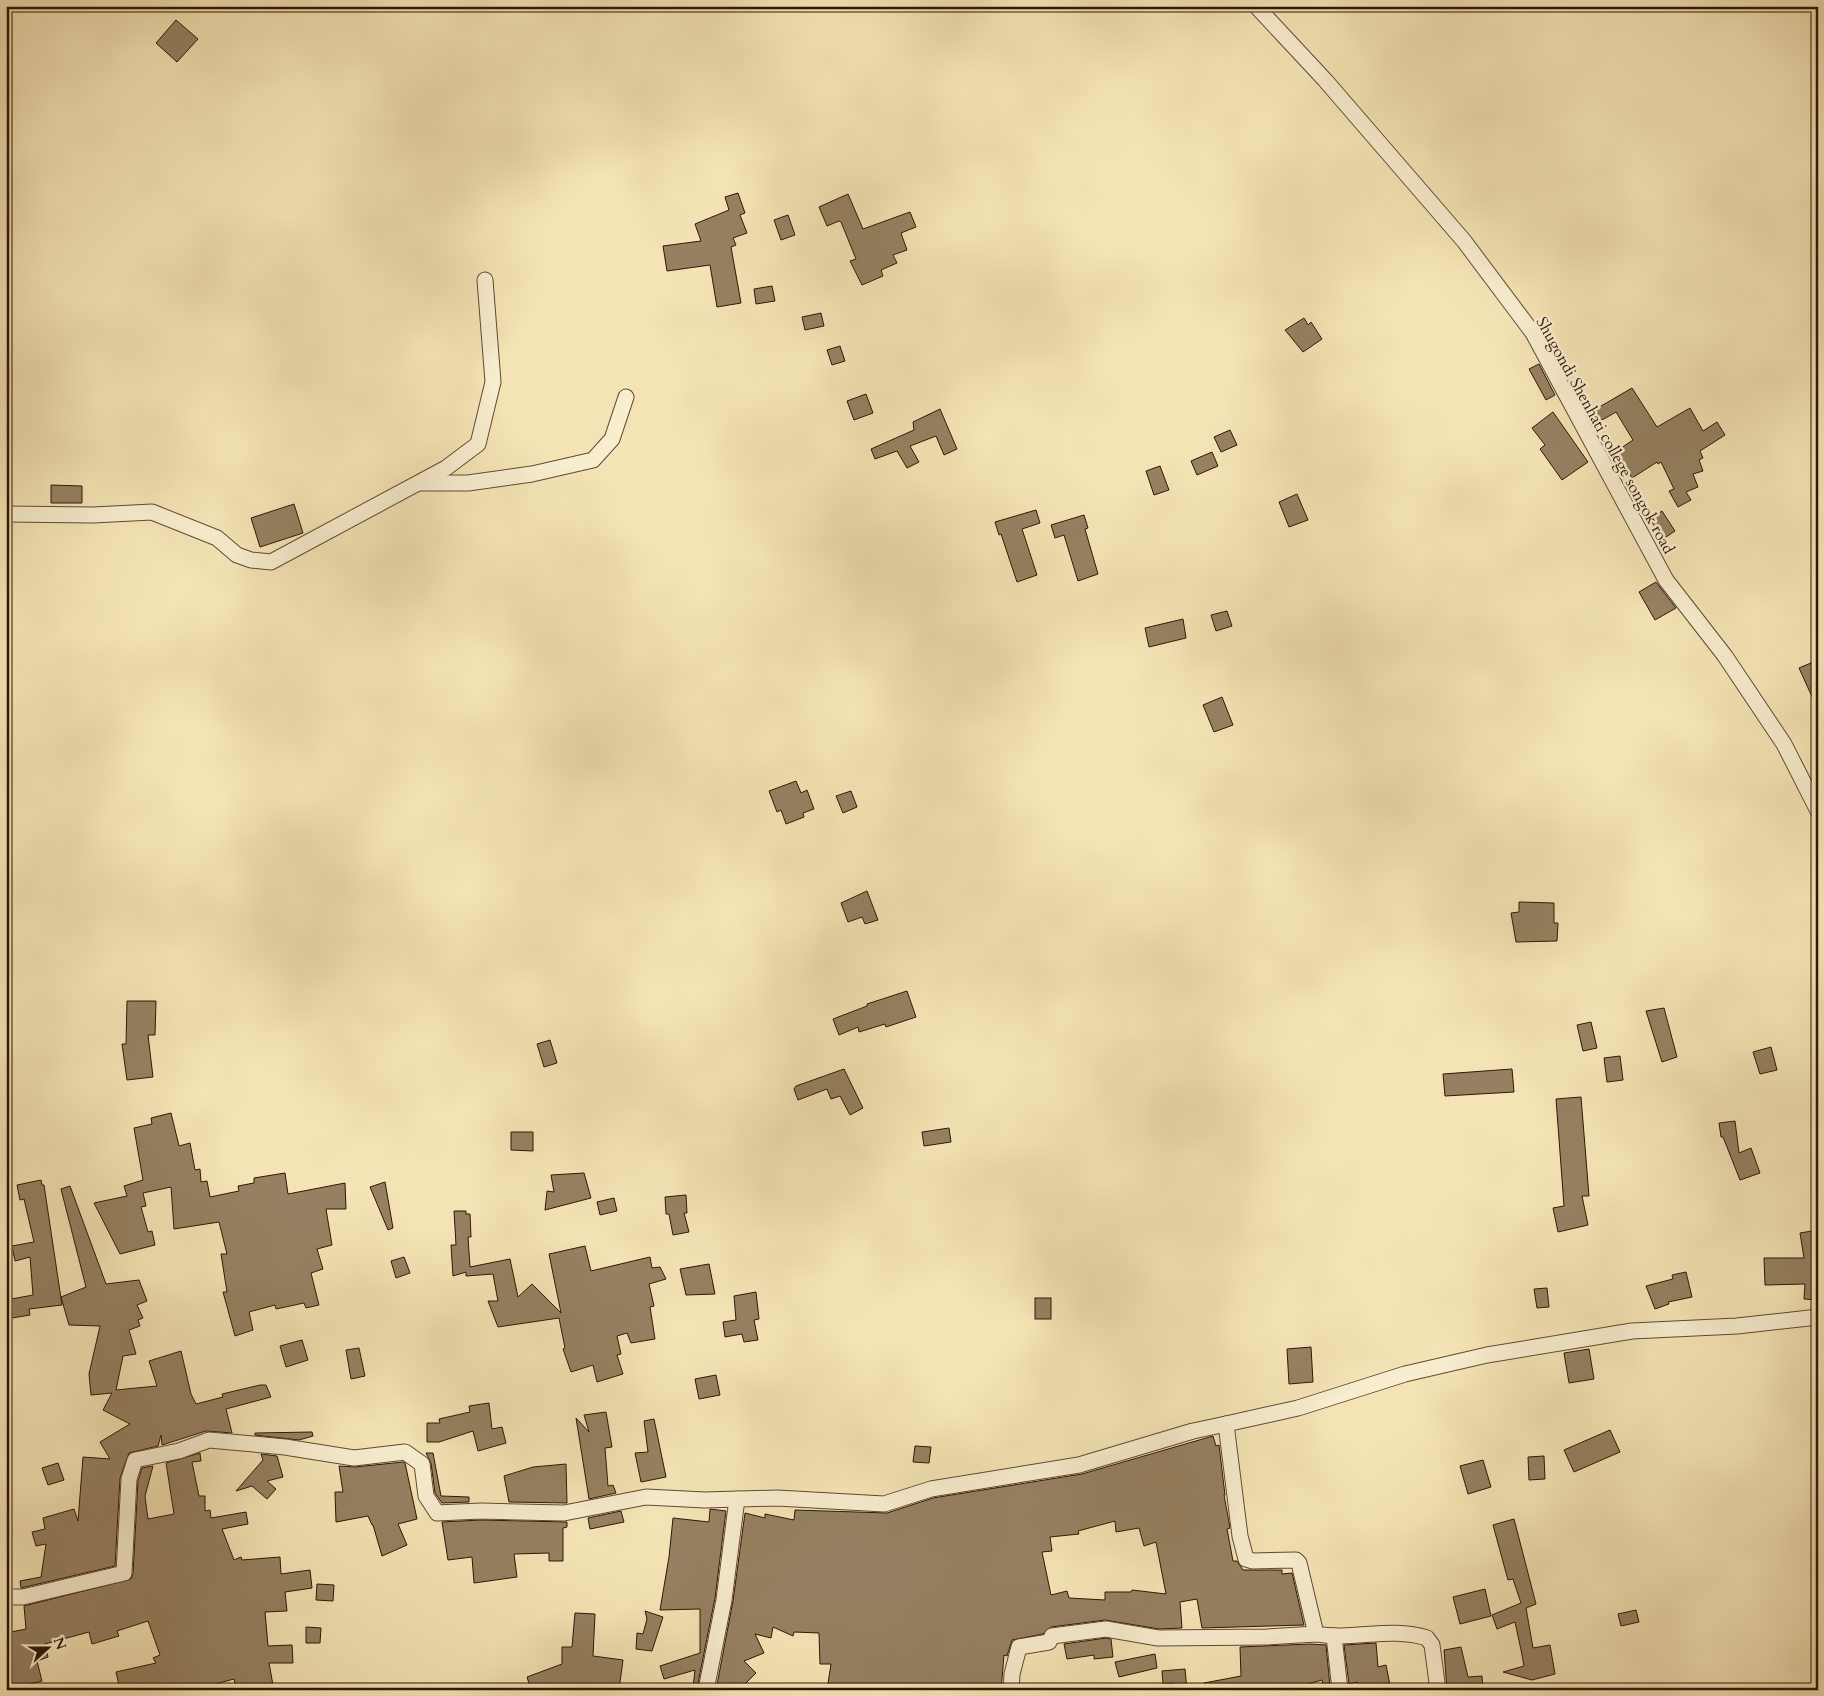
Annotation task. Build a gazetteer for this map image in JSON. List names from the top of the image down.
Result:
{
  "streets": {
    "street": ["Shugondi Shenhati college songok road"]
  },
  "north": "right"
}
